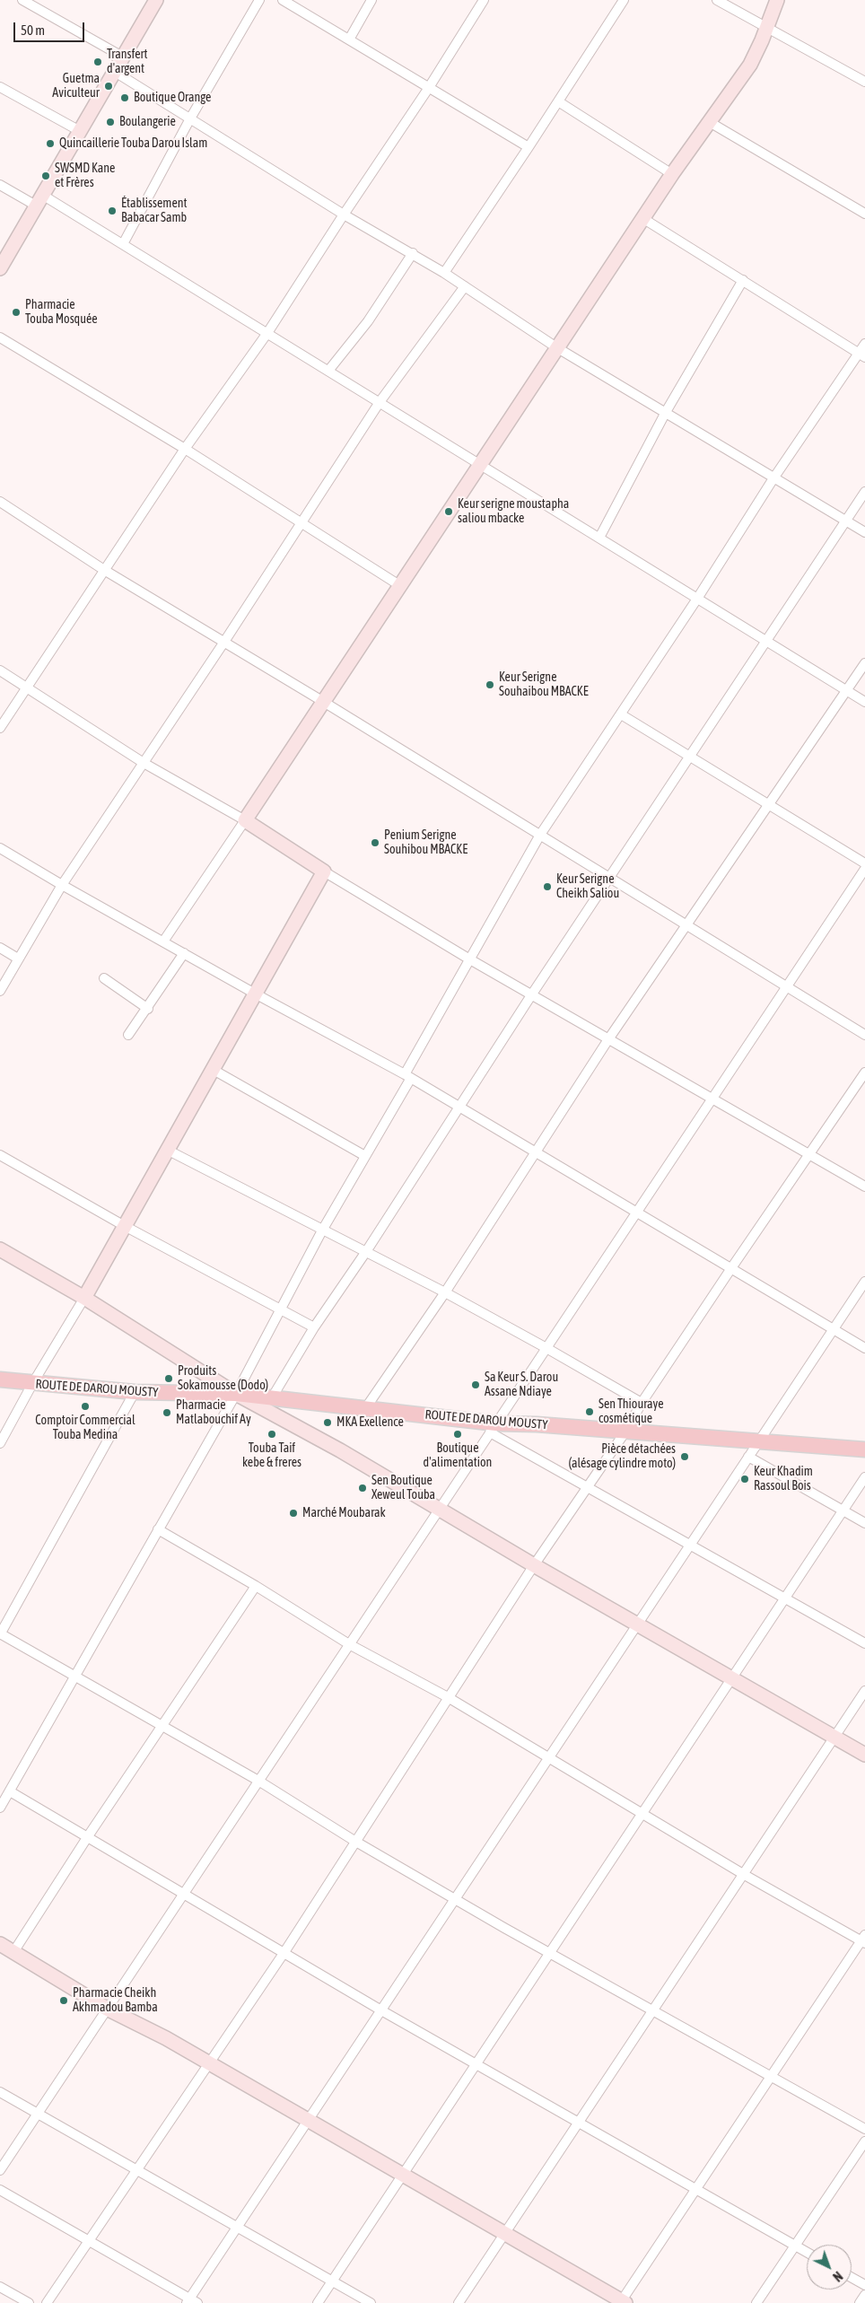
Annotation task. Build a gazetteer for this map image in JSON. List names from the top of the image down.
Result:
{
  "streets": {
    "main road": ["ROUTE DE DAROU MOUSTY"]
  },
  "places": [
    "Transfert d'argent",
    "Guetma Aviculteur",
    "Boutique Orange",
    "Boulangerie",
    "Quincaillerie Touba Darou Islam",
    "SWSMD Kane et Frères",
    "Établissement Babacar Samb",
    "Pharmacie Touba Mosquée",
    "Keur serigne moustapha saliou mbacke",
    "Keur Serigne Souhaibou MBACKE",
    "Penium Serigne Souhibou MBACKE",
    "Keur Serigne Cheikh Saliou",
    "Produits Sokamousse (Dodo)",
    "Sa Keur S. Darou Assane Ndiaye",
    "Comptoir Commercial Touba Medina",
    "Sen Thiouraye cosmétique",
    "Pharmacie Matlabouchif Ay",
    "MKA Exellence",
    "Touba Taif kebe & freres",
    "Boutique d'alimentation",
    "Pièce détachées (alésage cylindre moto)",
    "Keur Khadim Rassoul Bois",
    "Sen Boutique Xeweul Touba",
    "Marché Moubarak",
    "Pharmacie Cheikh Akhmadou Bamba"
  ],
  "scale_bar": "50 m",
  "north": "bottom right"
}
